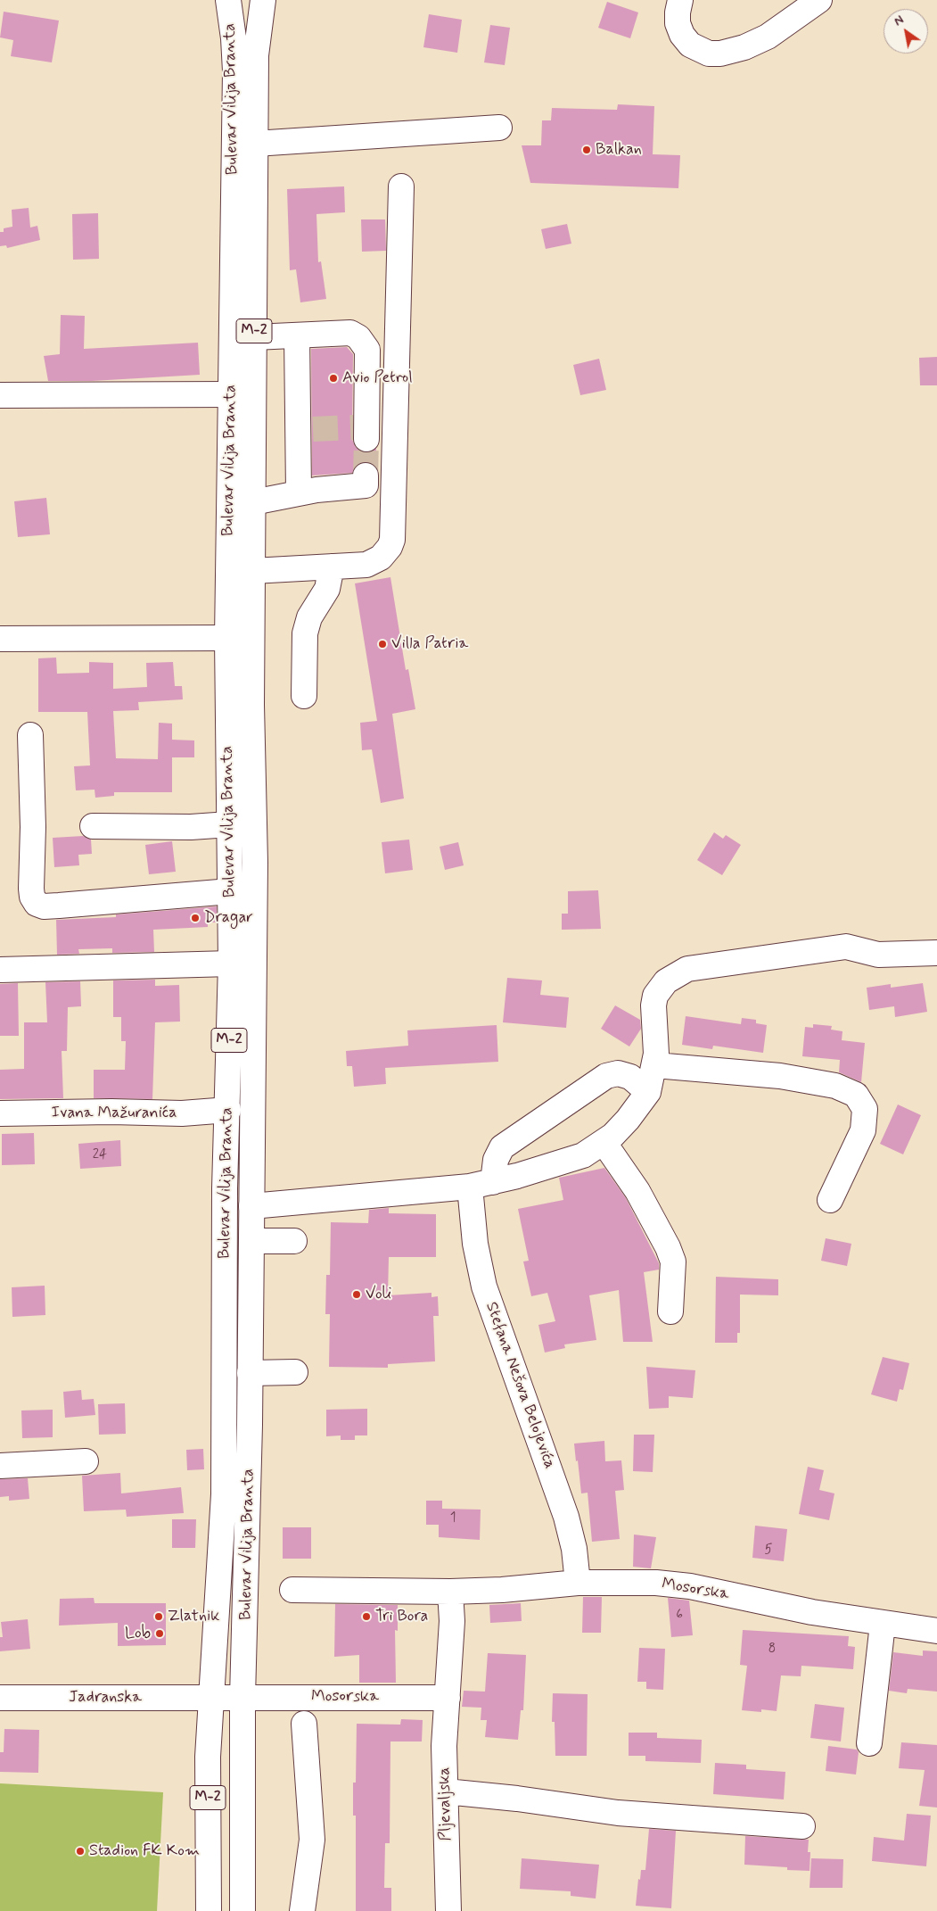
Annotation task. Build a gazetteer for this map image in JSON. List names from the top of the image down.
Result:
{
  "streets": {
    "street": [
      "Bulevar Vilija Branta",
      "M-2",
      "Ivana Mažuranića",
      "Stefana Nešova Belojevića",
      "Mosorska",
      "Jadranska",
      "Pljevaljska"
    ]
  },
  "crossings": [
    ["Bulevar Vilija Branta", "Ivana Mažuranića"],
    ["Bulevar Vilija Branta", "Mosorska"],
    ["Bulevar Vilija Branta", "Jadranska"],
    ["Stefana Nešova Belojevića", "Mosorska"],
    ["Mosorska", "Jadranska"],
    ["Mosorska", "Pljevaljska"]
  ],
  "places": [
    "Balkan",
    "Avio Petrol",
    "Villa Patria",
    "Dragar",
    "Voli",
    "Zlatnik",
    "Tri Bora",
    "Lob",
    "Stadion FK Kom"
  ],
  "house_numbers": [
    "24",
    "1",
    "5",
    "6",
    "8"
  ],
  "north": "top left"
}
